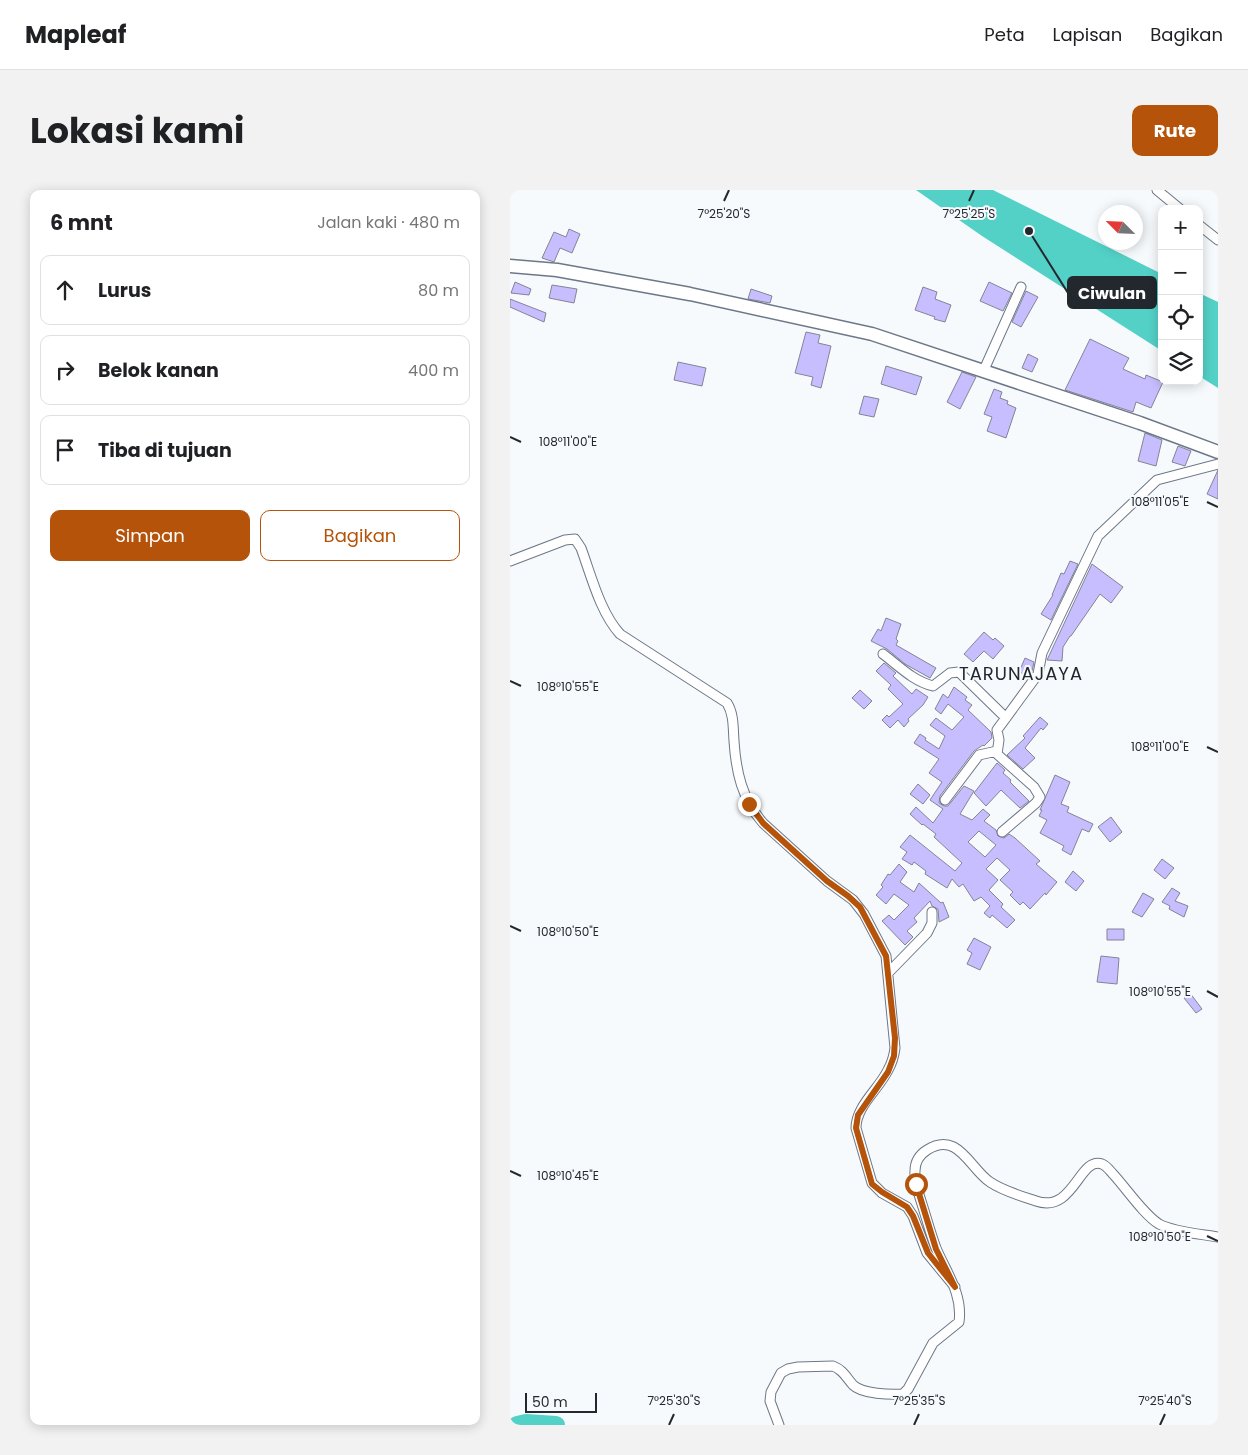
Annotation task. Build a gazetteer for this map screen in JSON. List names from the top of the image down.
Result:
{
  "districts": ["TARUNAJAYA"],
  "places": ["Ciwulan"],
  "scale_bar": "50 m",
  "north": "top left",
  "page": {
    "header": "Mapleaf",
    "nav": ["Peta", "Lapisan", "Bagikan"],
    "title": "Lokasi kami",
    "buttons": [
      "Rute",
      ["Simpan", "Bagikan"]
    ],
    "heading": ["6 mnt", "Jalan kaki · 480 m"],
    "map_buttons": ["+", "−"],
    "list": [
      ["Lurus", "80 m"],
      ["Belok kanan", "400 m"],
      "Tiba di tujuan"
    ],
    "scale": "50 m"
  },
  "coordinates": [
    "7°25'20\"S",
    "7°25'25\"S",
    "108°11'00\"E",
    "108°11'05\"E",
    "108°10'55\"E",
    "108°10'50\"E",
    "108°10'45\"E",
    "7°25'30\"S",
    "7°25'35\"S",
    "7°25'40\"S"
  ]
}
